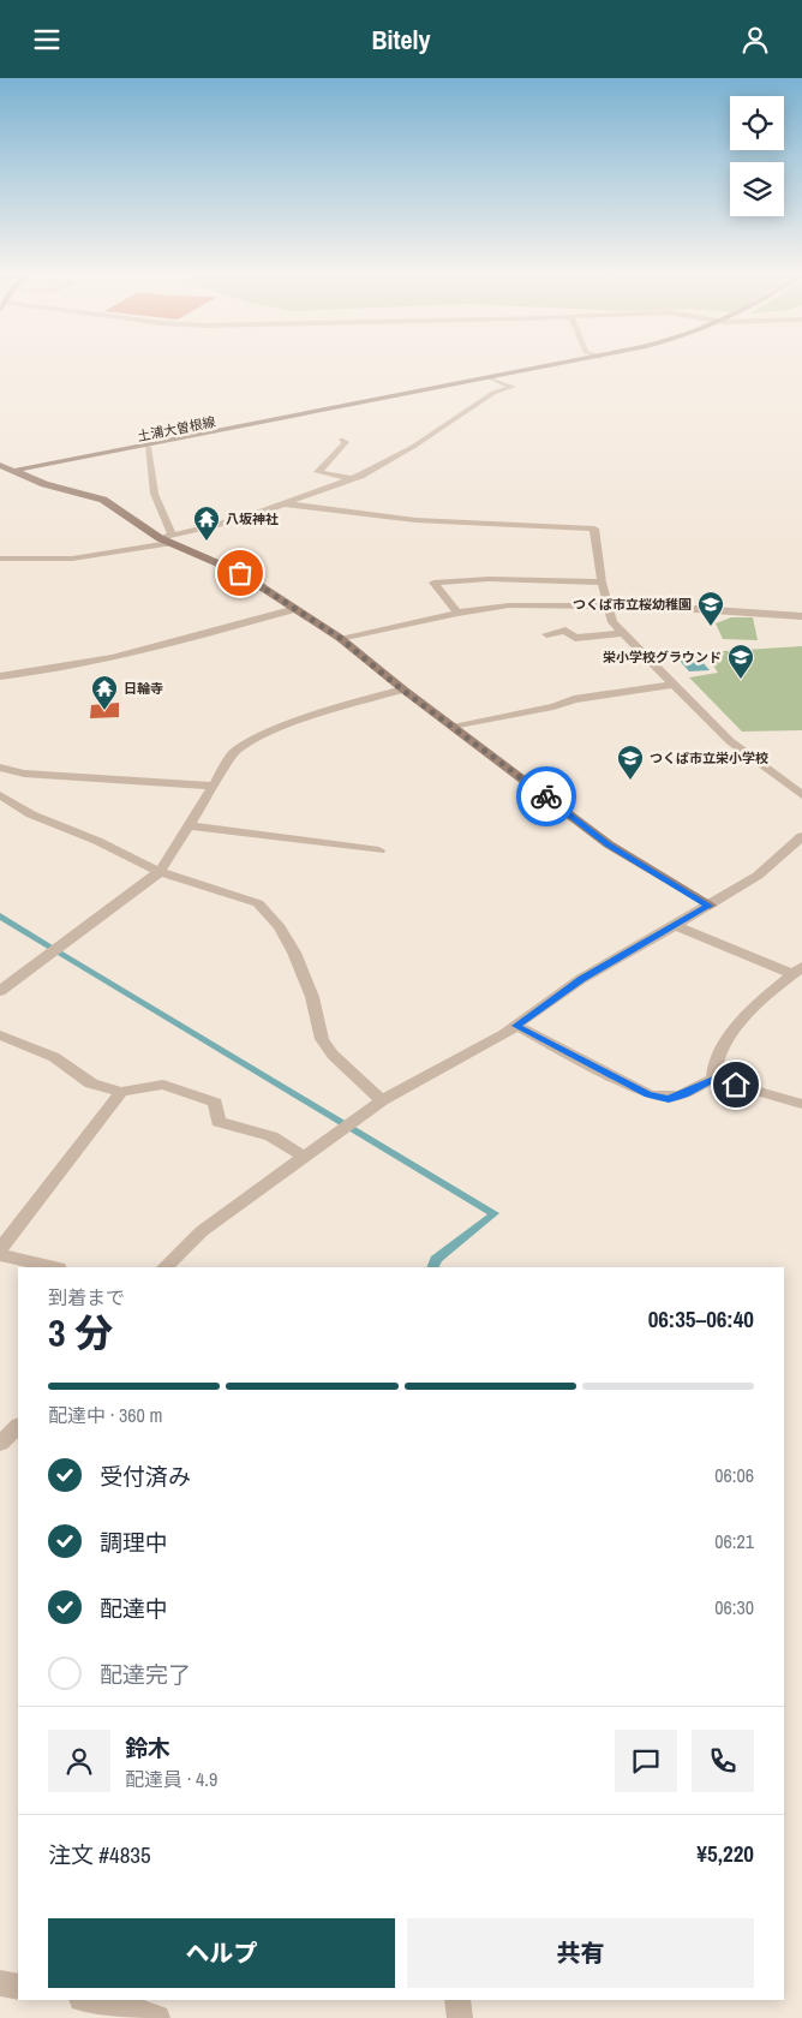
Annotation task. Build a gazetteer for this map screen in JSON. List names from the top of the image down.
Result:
{
  "streets": {
    "main road": ["土浦大曽根線"]
  },
  "places": {
    "temple": ["八坂神社", "日輪寺"],
    "school or university": ["つくば市立桜幼稚園", "栄小学校グラウンド", "つくば市立栄小学校"]
  },
  "page": {
    "header": "Bitely",
    "heading": ["3 分", "到着まで", "06:35–06:40"],
    "panel": [
      "鈴木",
      "配達員 · 4.9",
      "注文 #4835",
      "¥5,220"
    ],
    "bar": "配達中 · 360 m",
    "list": [
      ["受付済み", "06:06"],
      ["調理中", "06:21"],
      ["配達中", "06:30"],
      "配達完了"
    ],
    "buttons": ["ヘルプ", "共有"]
  }
}
